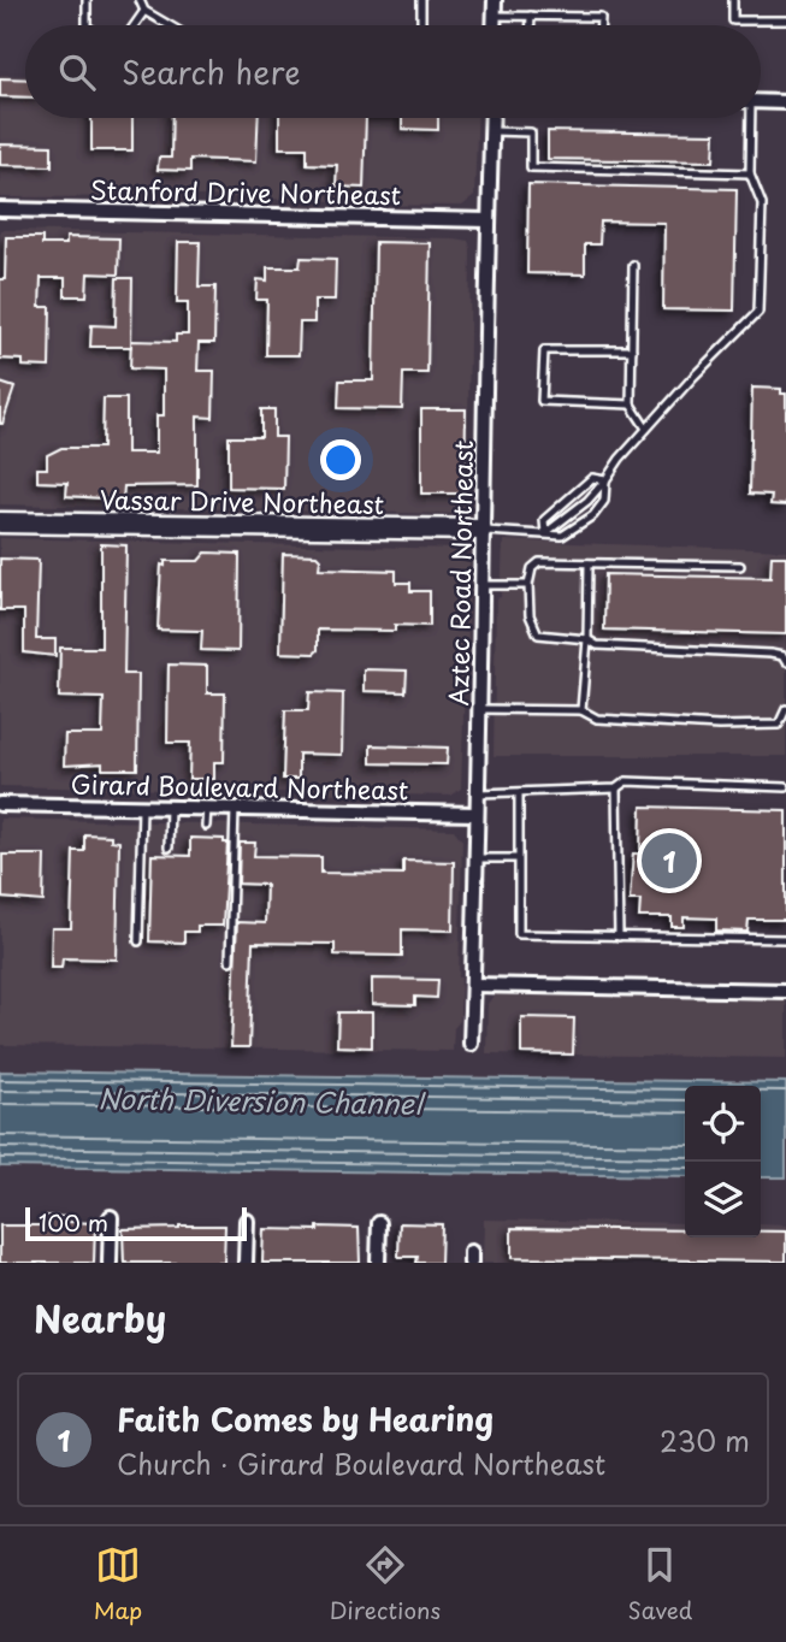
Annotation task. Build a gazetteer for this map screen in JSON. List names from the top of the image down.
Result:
{
  "streets": {
    "street": [
      "Stanford Drive Northeast",
      "Vassar Drive Northeast",
      "Aztec Road Northeast",
      "Girard Boulevard Northeast"
    ]
  },
  "crossings": [
    ["Stanford Drive Northeast", "Aztec Road Northeast"],
    ["Vassar Drive Northeast", "Aztec Road Northeast"],
    ["Aztec Road Northeast", "Girard Boulevard Northeast"]
  ],
  "water": ["North Diversion Channel"],
  "scale_bar": "100 m",
  "page": {
    "search": "Search here",
    "pins": "1",
    "scale": "100 m",
    "heading": "Nearby",
    "list": [
      {
        "mark": "1",
        "name": "Faith Comes by Hearing",
        "note": "Church · Girard Boulevard Northeast",
        "value": "230 m"
      }
    ],
    "nav": ["Map", "Directions", "Saved"]
  }
}
